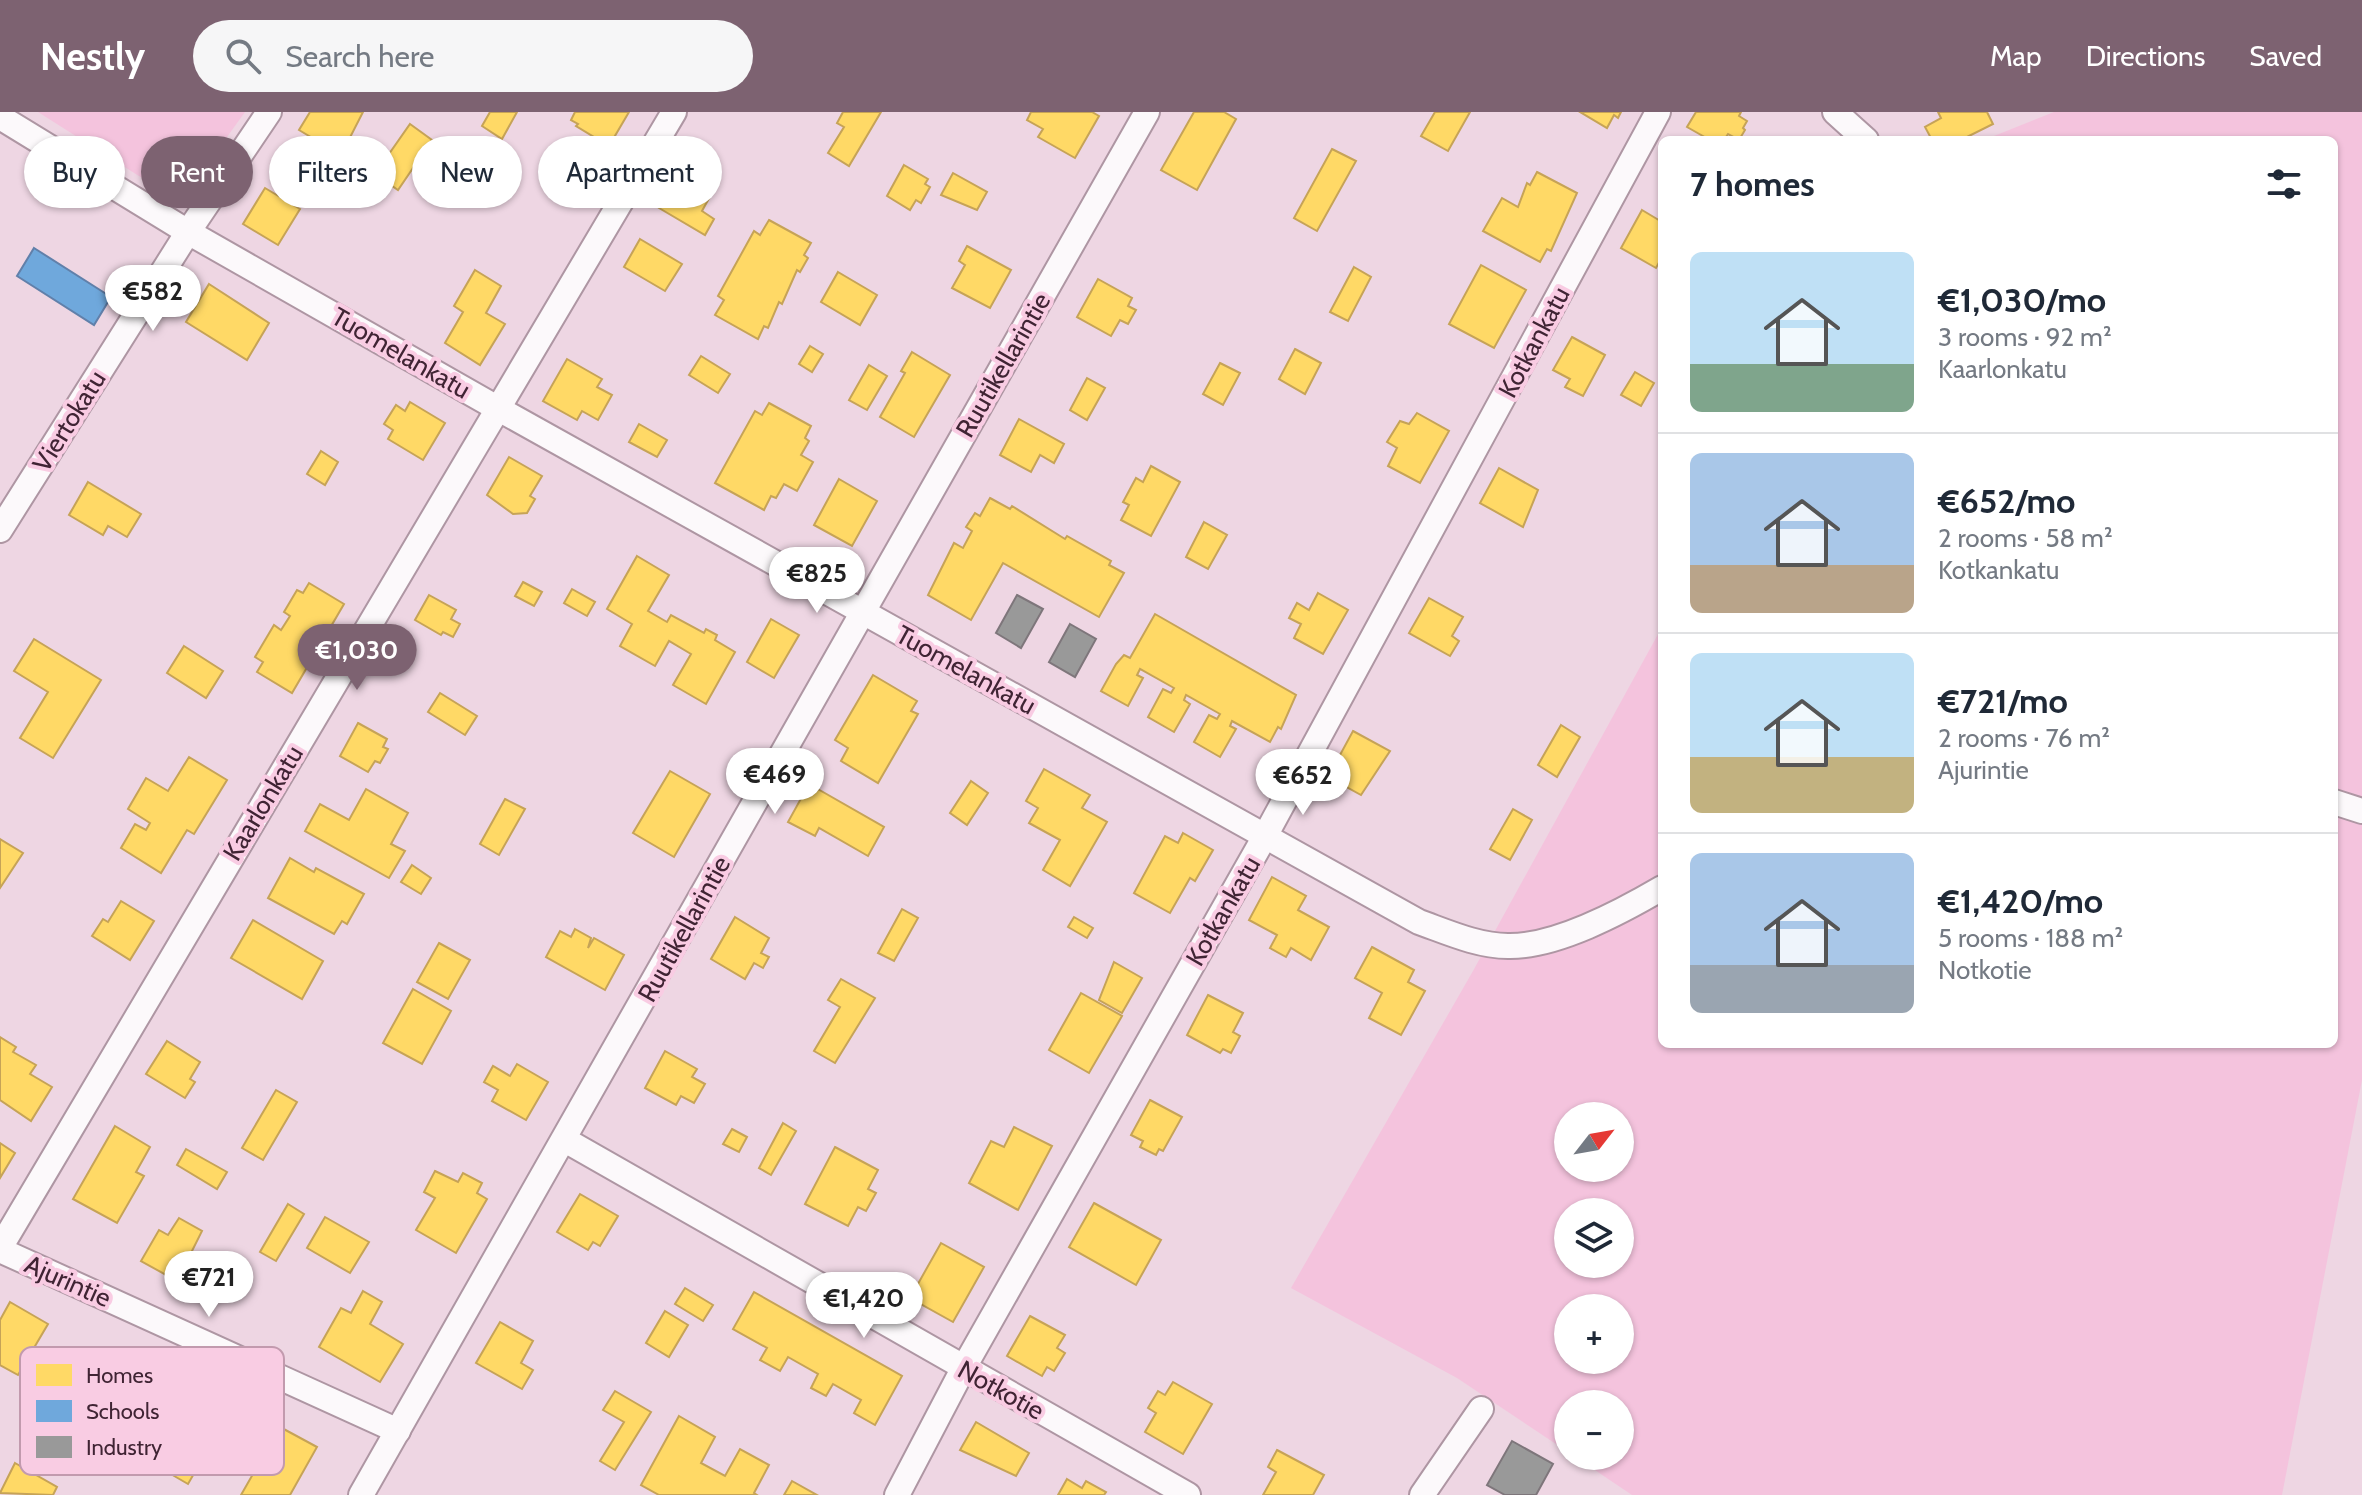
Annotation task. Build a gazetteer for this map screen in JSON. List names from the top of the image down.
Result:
{
  "streets": {
    "street": [
      "Kotkankatu",
      "Tuomelankatu",
      "Ruutikellarintie",
      "Viertokatu",
      "Kaarlonkatu",
      "Ajurintie",
      "Notkotie"
    ]
  },
  "crossings": [
    ["Kotkankatu", "Tuomelankatu"],
    ["Kotkankatu", "Notkotie"],
    ["Tuomelankatu", "Ruutikellarintie"],
    ["Tuomelankatu", "Viertokatu"],
    ["Tuomelankatu", "Kaarlonkatu"],
    ["Ruutikellarintie", "Ajurintie"],
    ["Ruutikellarintie", "Notkotie"],
    ["Kaarlonkatu", "Ajurintie"]
  ],
  "legend": ["Homes", "Schools", "Industry"],
  "north": "top right",
  "page": {
    "header": "Nestly",
    "search": "Search here",
    "nav": ["Map", "Directions", "Saved"],
    "chip": [
      "Buy",
      "Rent",
      "Filters",
      "New",
      "Apartment"
    ],
    "heading": "7 homes",
    "list": [
      {
        "name": "€1,030/mo",
        "note": "3 rooms · 92 m² · Kaarlonkatu"
      },
      {
        "name": "€652/mo",
        "note": "2 rooms · 58 m² · Kotkankatu"
      },
      {
        "name": "€721/mo",
        "note": "2 rooms · 76 m² · Ajurintie"
      },
      {
        "name": "€1,420/mo",
        "note": "5 rooms · 188 m² · Notkotie"
      }
    ],
    "price": [
      "€582",
      "€825",
      "€1,030",
      "€469",
      "€652",
      "€721",
      "€1,420"
    ],
    "map_buttons": ["+", "−"]
  }
}
